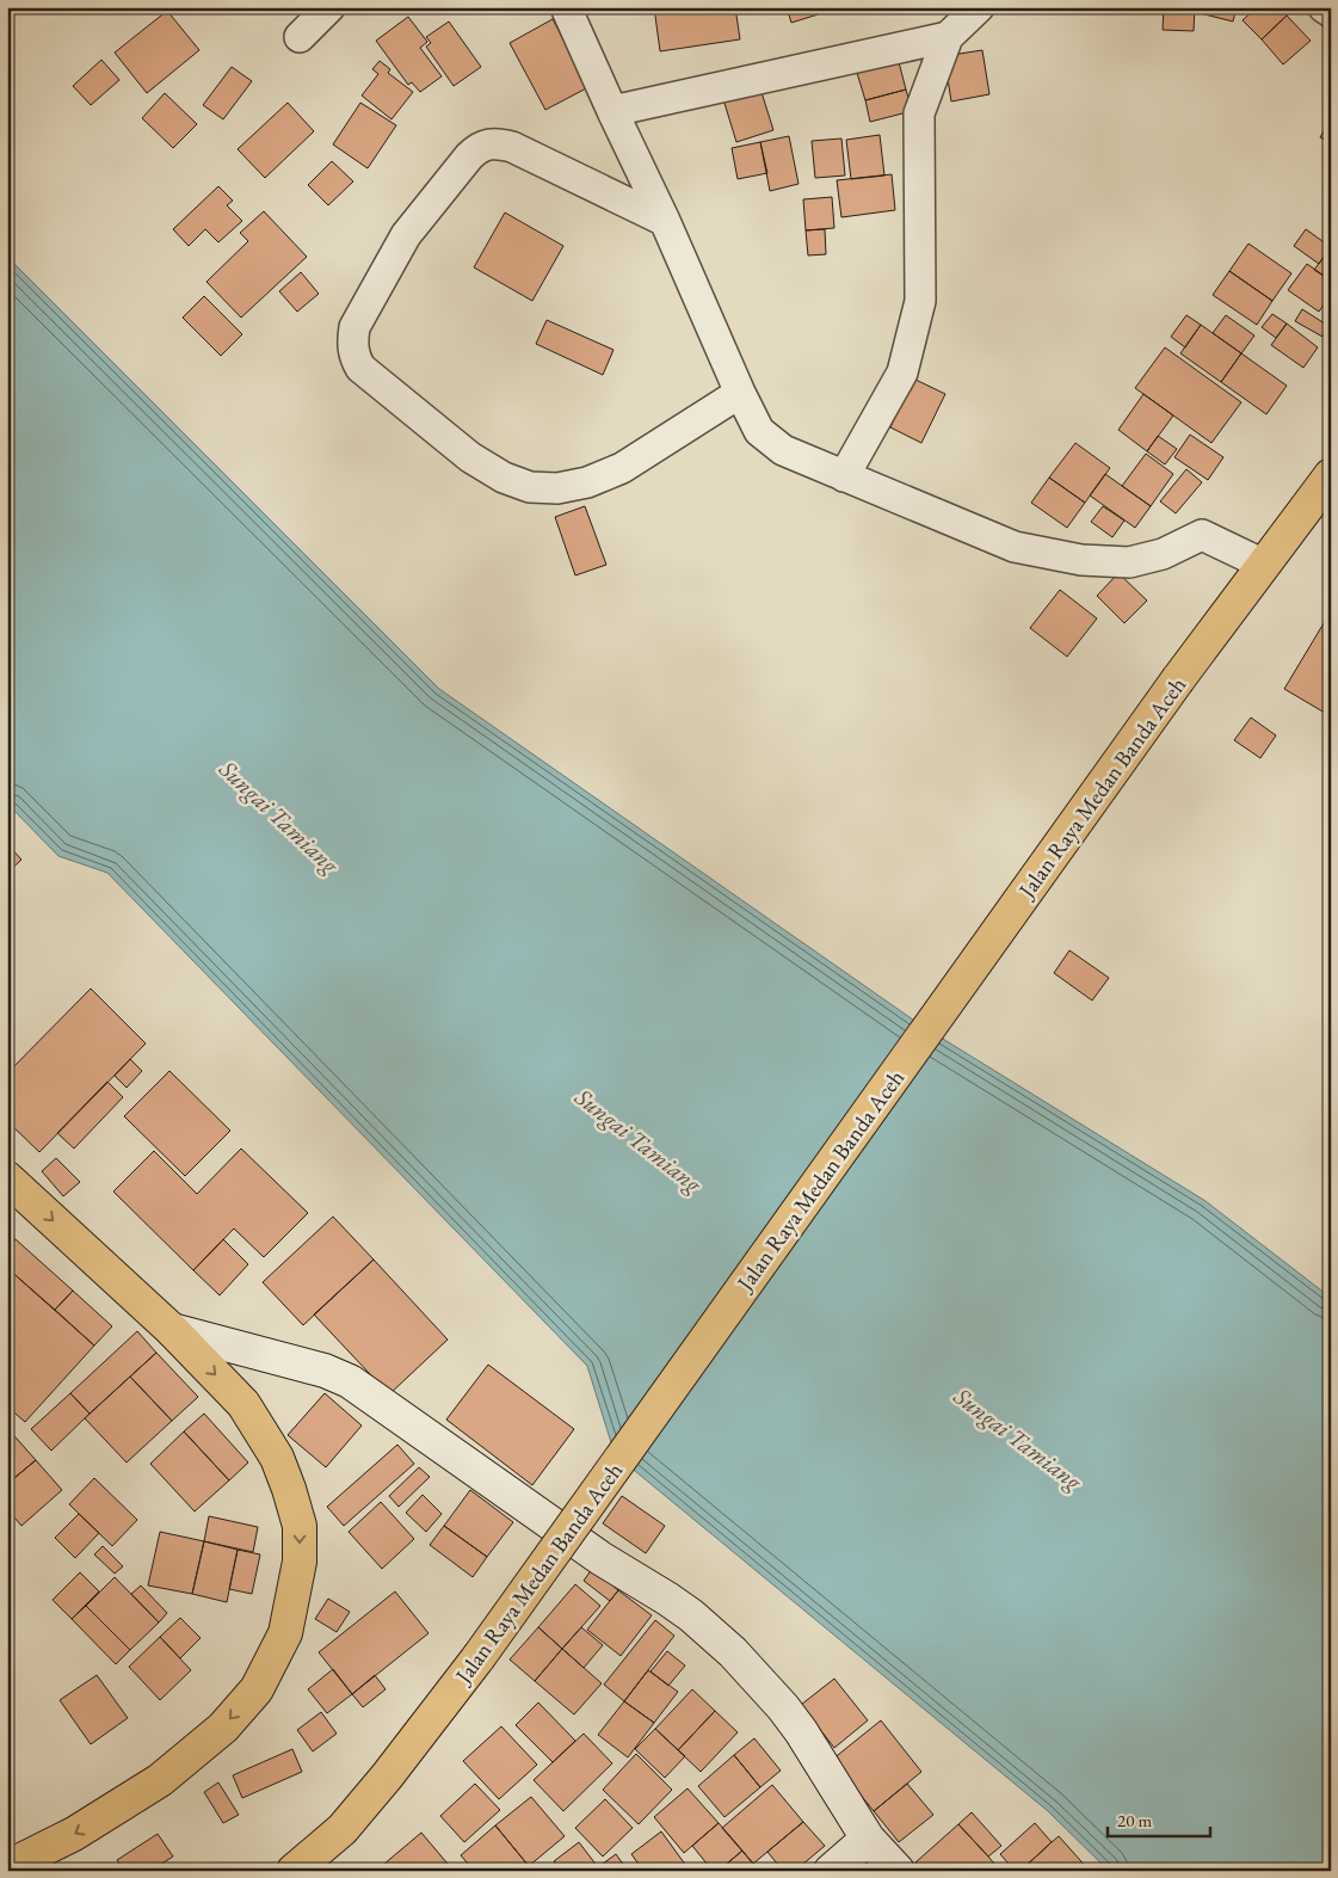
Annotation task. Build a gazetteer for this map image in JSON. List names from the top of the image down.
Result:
{
  "streets": {
    "highway": ["Jalan Raya Medan Banda Aceh"]
  },
  "water": ["Sungai Tamiang"],
  "scale_bar": "20 m"
}
